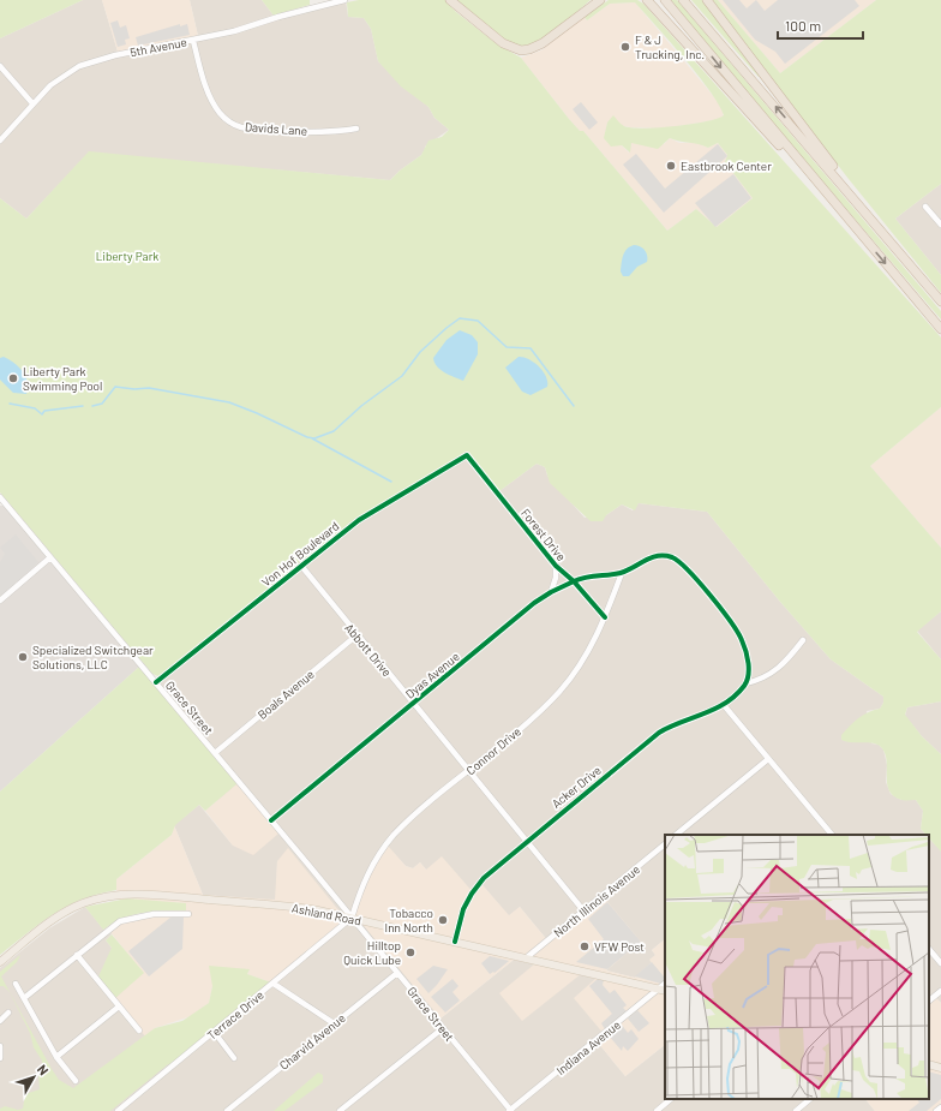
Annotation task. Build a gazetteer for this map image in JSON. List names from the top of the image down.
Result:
{
  "streets": {
    "main road": ["Ashland Road"],
    "street": [
      "5th Avenue",
      "Davids Lane",
      "Forest Drive",
      "Von Hof Boulevard",
      "Abbott Drive",
      "Dyas Avenue",
      "Boals Avenue",
      "Grace Street",
      "Connor Drive",
      "Acker Drive",
      "North Illinois Avenue",
      "Terrace Drive",
      "Charvid Avenue",
      "Indiana Avenue"
    ]
  },
  "crossings": [
    ["5th Avenue", "Davids Lane"],
    ["Forest Drive", "Von Hof Boulevard"],
    ["Forest Drive", "Dyas Avenue"],
    ["Von Hof Boulevard", "Abbott Drive"],
    ["Von Hof Boulevard", "Grace Street"],
    ["Abbott Drive", "Dyas Avenue"],
    ["Abbott Drive", "Boals Avenue"],
    ["Abbott Drive", "Connor Drive"],
    ["Abbott Drive", "Acker Drive"],
    ["Abbott Drive", "North Illinois Avenue"],
    ["Dyas Avenue", "Grace Street"],
    ["Boals Avenue", "Grace Street"],
    ["Grace Street", "Connor Drive"],
    ["Grace Street", "Ashland Road"],
    ["Grace Street", "Terrace Drive"],
    ["Grace Street", "Charvid Avenue"],
    ["Grace Street", "Indiana Avenue"],
    ["Connor Drive", "Ashland Road"],
    ["Connor Drive", "Terrace Drive"],
    ["Acker Drive", "Ashland Road"],
    ["North Illinois Avenue", "Ashland Road"],
    ["Ashland Road", "Terrace Drive"],
    ["Ashland Road", "Indiana Avenue"]
  ],
  "parks": ["Liberty Park"],
  "places": [
    "F & J Trucking, Inc.",
    "Eastbrook Center",
    "Liberty Park Swimming Pool",
    "Specialized Switchgear Solutions, LLC",
    "Tobacco Inn North",
    "VFW Post",
    "Hilltop Quick Lube"
  ],
  "scale_bar": "100 m",
  "north": "top right"
}
